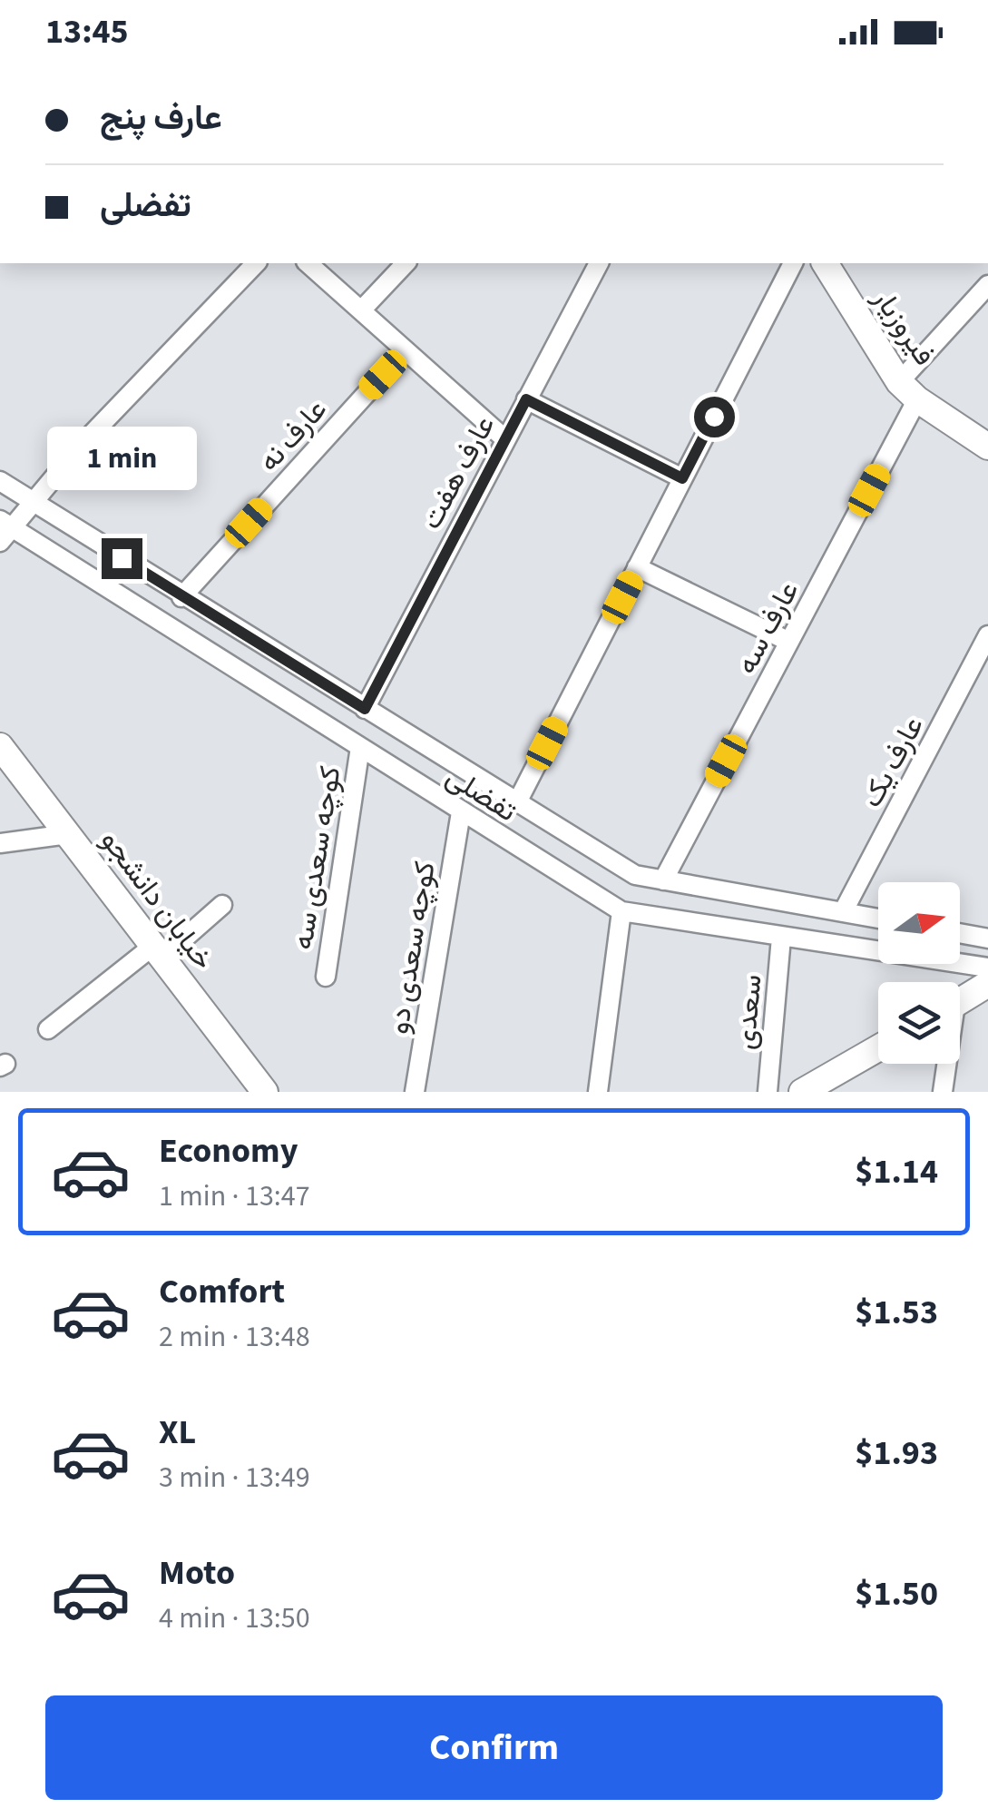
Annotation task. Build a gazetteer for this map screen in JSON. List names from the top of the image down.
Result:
{
  "streets": {
    "street": [
      "فیروزیار",
      "عارف نه",
      "عارف هفت",
      "عارف سه",
      "عارف یک",
      "تفضلی",
      "کوچه سعدی سه",
      "خیابان دانشجو",
      "کوچه سعدی دو",
      "سعدی"
    ]
  },
  "crossings": [
    ["فیروزیار", "عارف سه"],
    ["عارف نه", "تفضلی"],
    ["عارف هفت", "تفضلی"],
    ["عارف سه", "تفضلی"],
    ["عارف یک", "تفضلی"],
    ["تفضلی", "کوچه سعدی سه"],
    ["تفضلی", "کوچه سعدی دو"],
    ["تفضلی", "سعدی"]
  ],
  "north": "right",
  "page": {
    "status": "13:45",
    "banner": ["عارف پنج", "تفضلی"],
    "bubble": "1 min",
    "list": [
      {
        "name": "Economy",
        "note": "1 min · 13:47",
        "value": "$1.14"
      },
      {
        "name": "Comfort",
        "note": "2 min · 13:48",
        "value": "$1.53"
      },
      {
        "name": "XL",
        "note": "3 min · 13:49",
        "value": "$1.93"
      },
      {
        "name": "Moto",
        "note": "4 min · 13:50",
        "value": "$1.50"
      }
    ],
    "buttons": "Confirm"
  }
}
